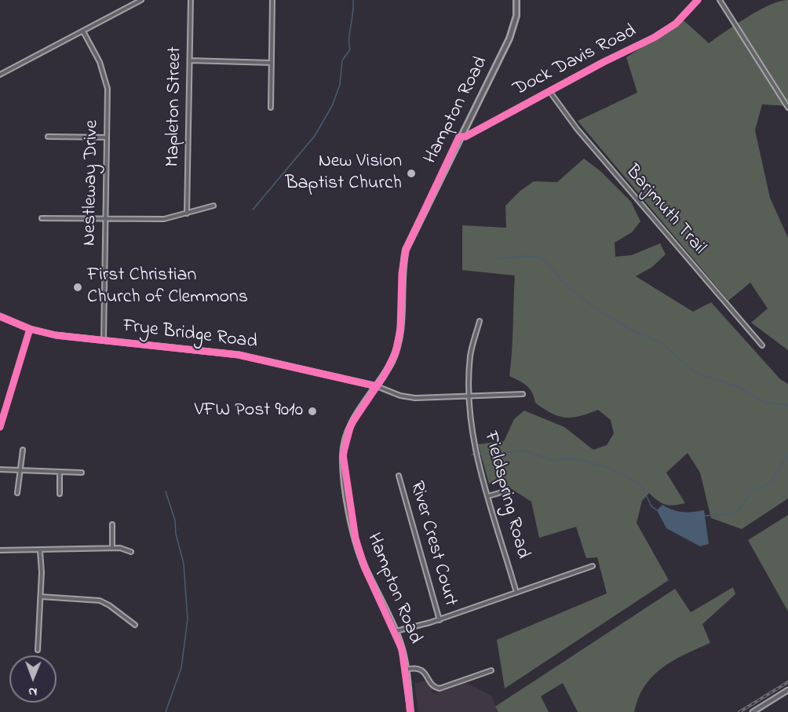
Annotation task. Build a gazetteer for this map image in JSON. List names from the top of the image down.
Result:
{
  "streets": {
    "main road": ["Hampton Road"],
    "street": [
      "Dock Davis Road",
      "Mapleton Street",
      "Nestleway Drive",
      "Barjmuth Trail",
      "Frye Bridge Road",
      "Fieldspring Road",
      "River Crest Court"
    ]
  },
  "crossings": [
    ["Dock Davis Road", "Hampton Road"],
    ["Dock Davis Road", "Barjmuth Trail"],
    ["Hampton Road", "Frye Bridge Road"],
    ["Nestleway Drive", "Frye Bridge Road"]
  ],
  "places": ["New Vision Baptist Church", "First Christian Church of Clemmons", "VFW Post 9010"],
  "north": "bottom"
}
